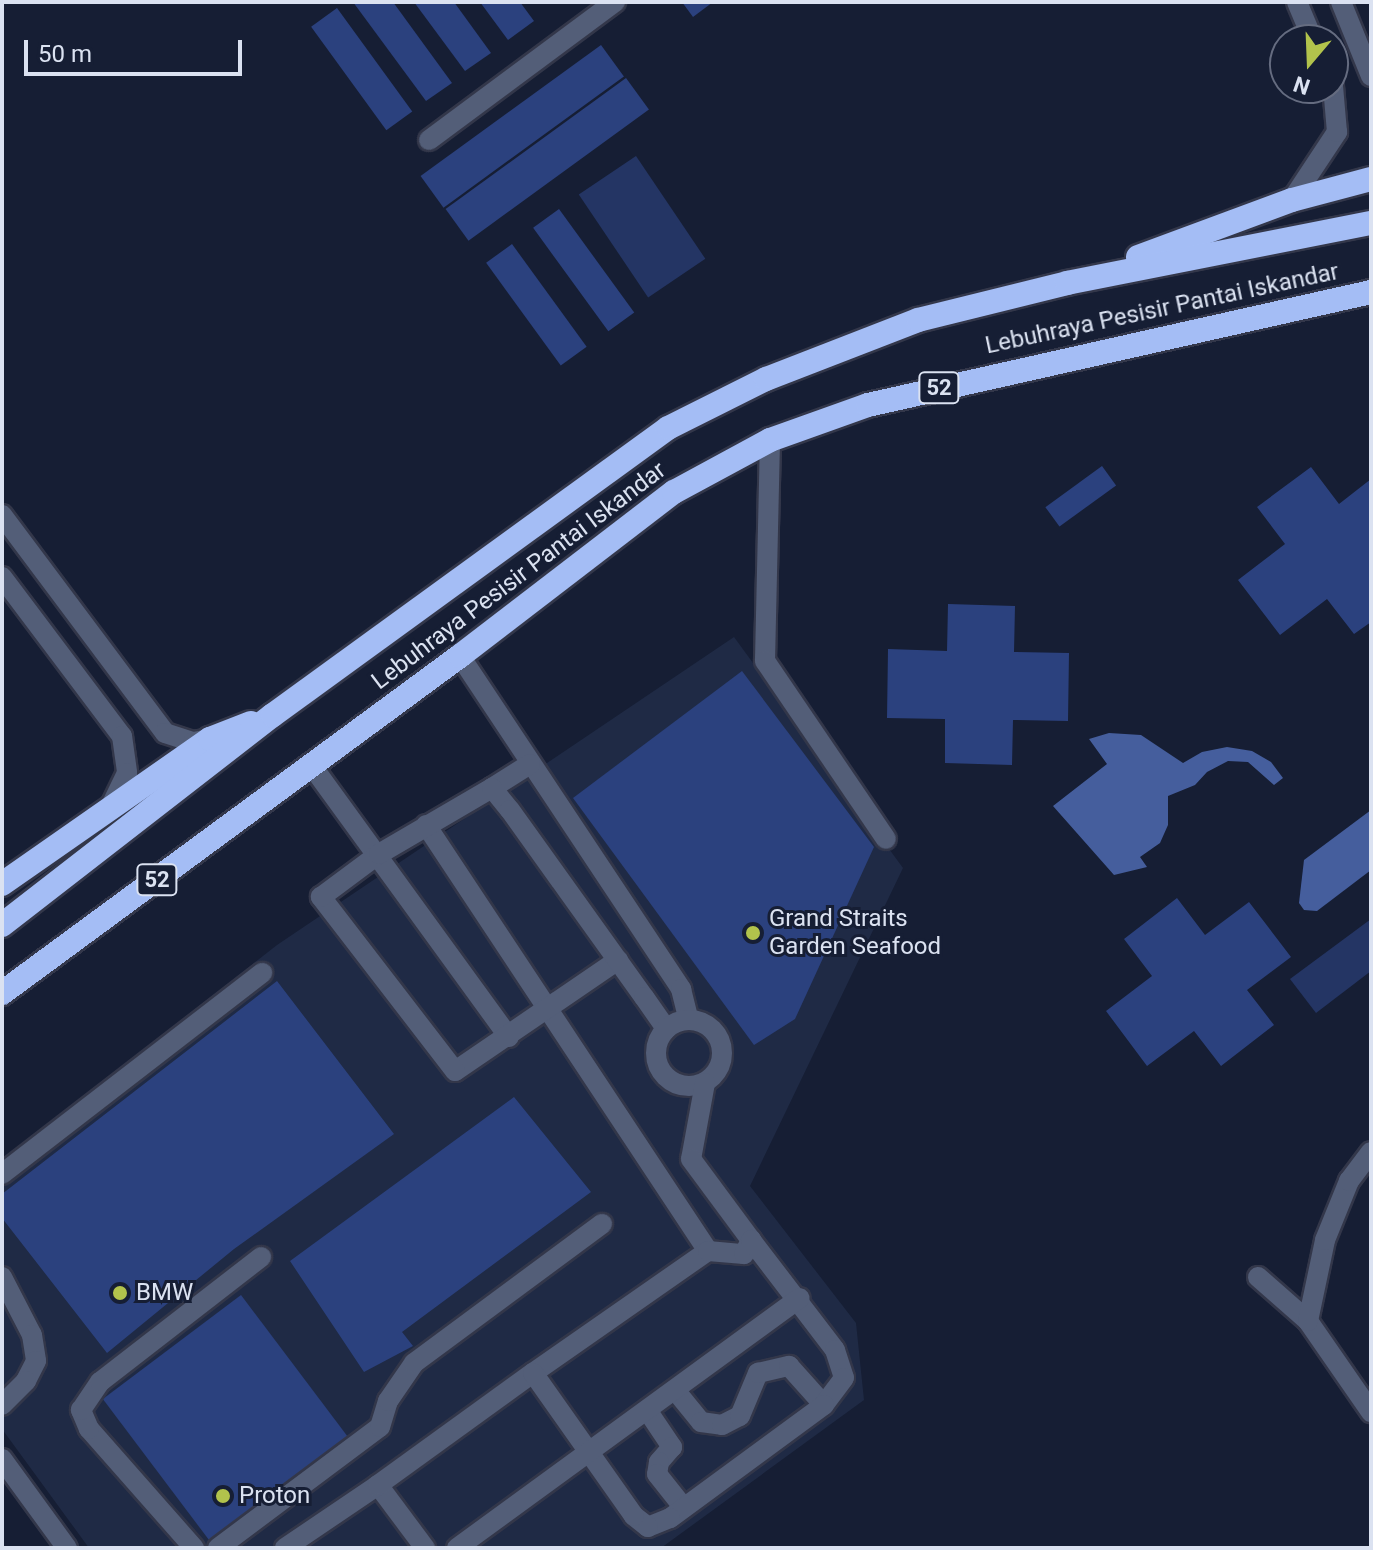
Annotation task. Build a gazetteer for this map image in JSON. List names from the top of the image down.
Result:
{
  "streets": {
    "highway": ["Lebuhraya Pesisir Pantai Iskandar", "52"]
  },
  "places": ["Grand Straits Garden Seafood", "BMW", "Proton"],
  "scale_bar": "50 m",
  "north": "bottom"
}
